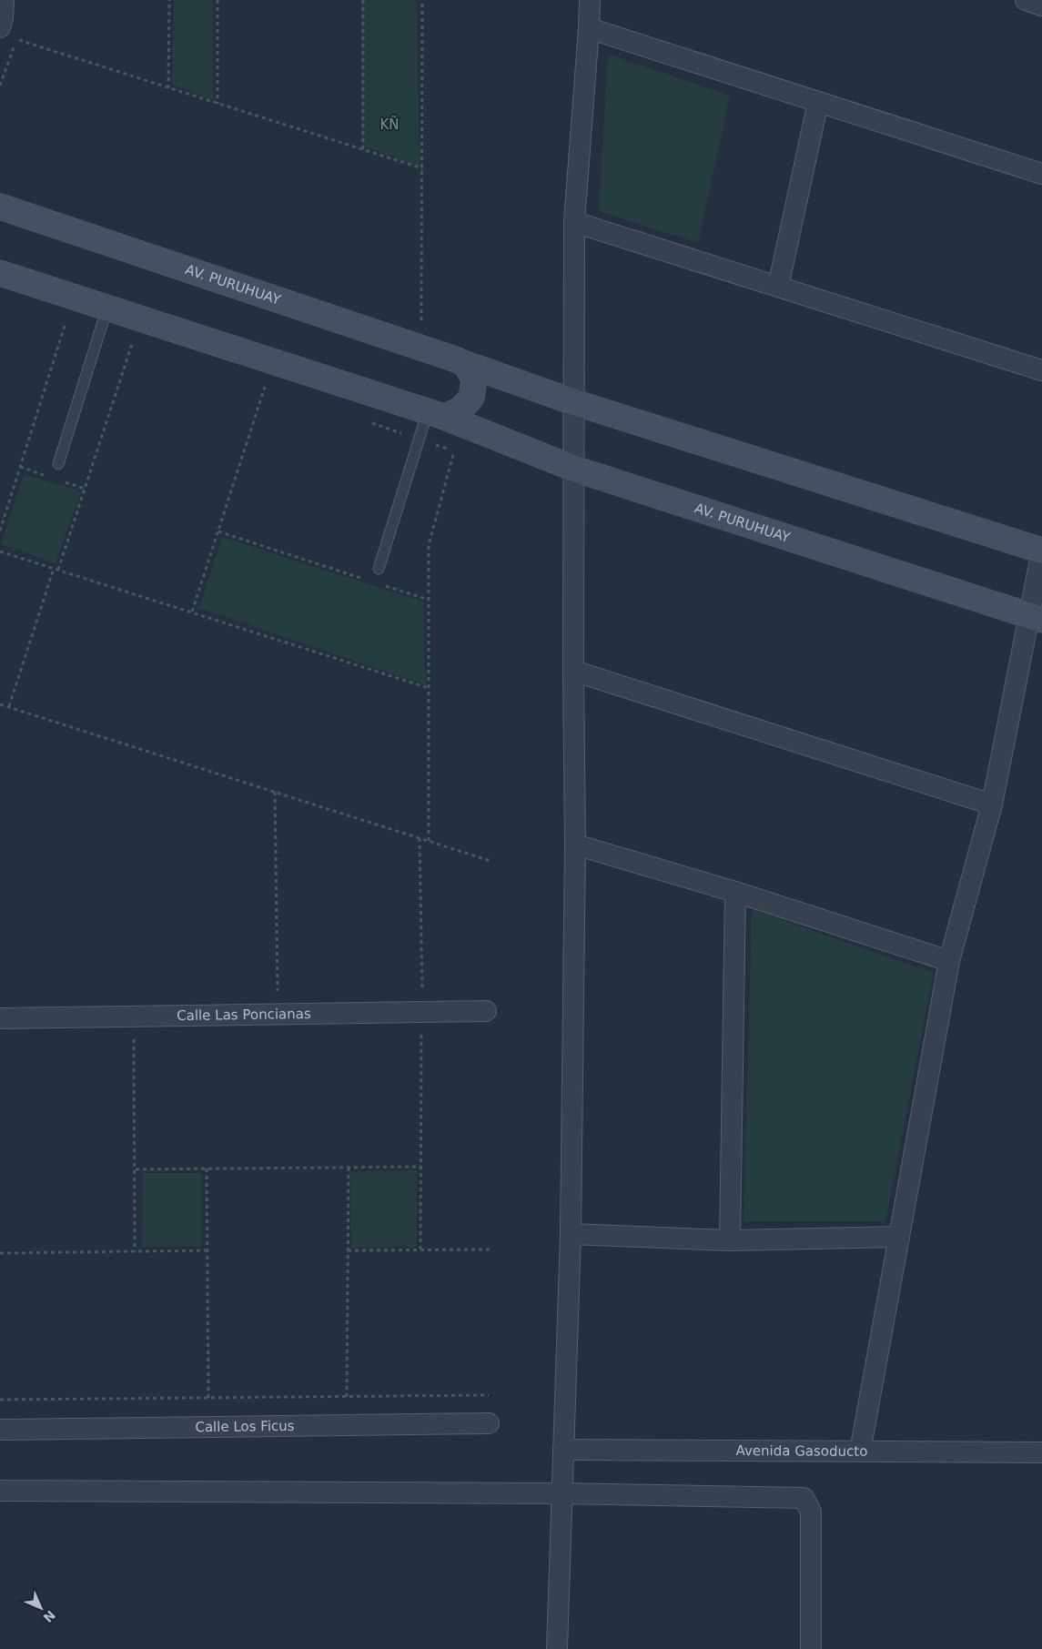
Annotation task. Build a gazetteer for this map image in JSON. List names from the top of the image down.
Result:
{
  "streets": {
    "main road": ["AV. PURUHUAY"],
    "street": ["Calle Las Poncianas", "Calle Los Ficus", "Avenida Gasoducto"]
  },
  "parks": ["KÑ"],
  "north": "bottom right"
}
